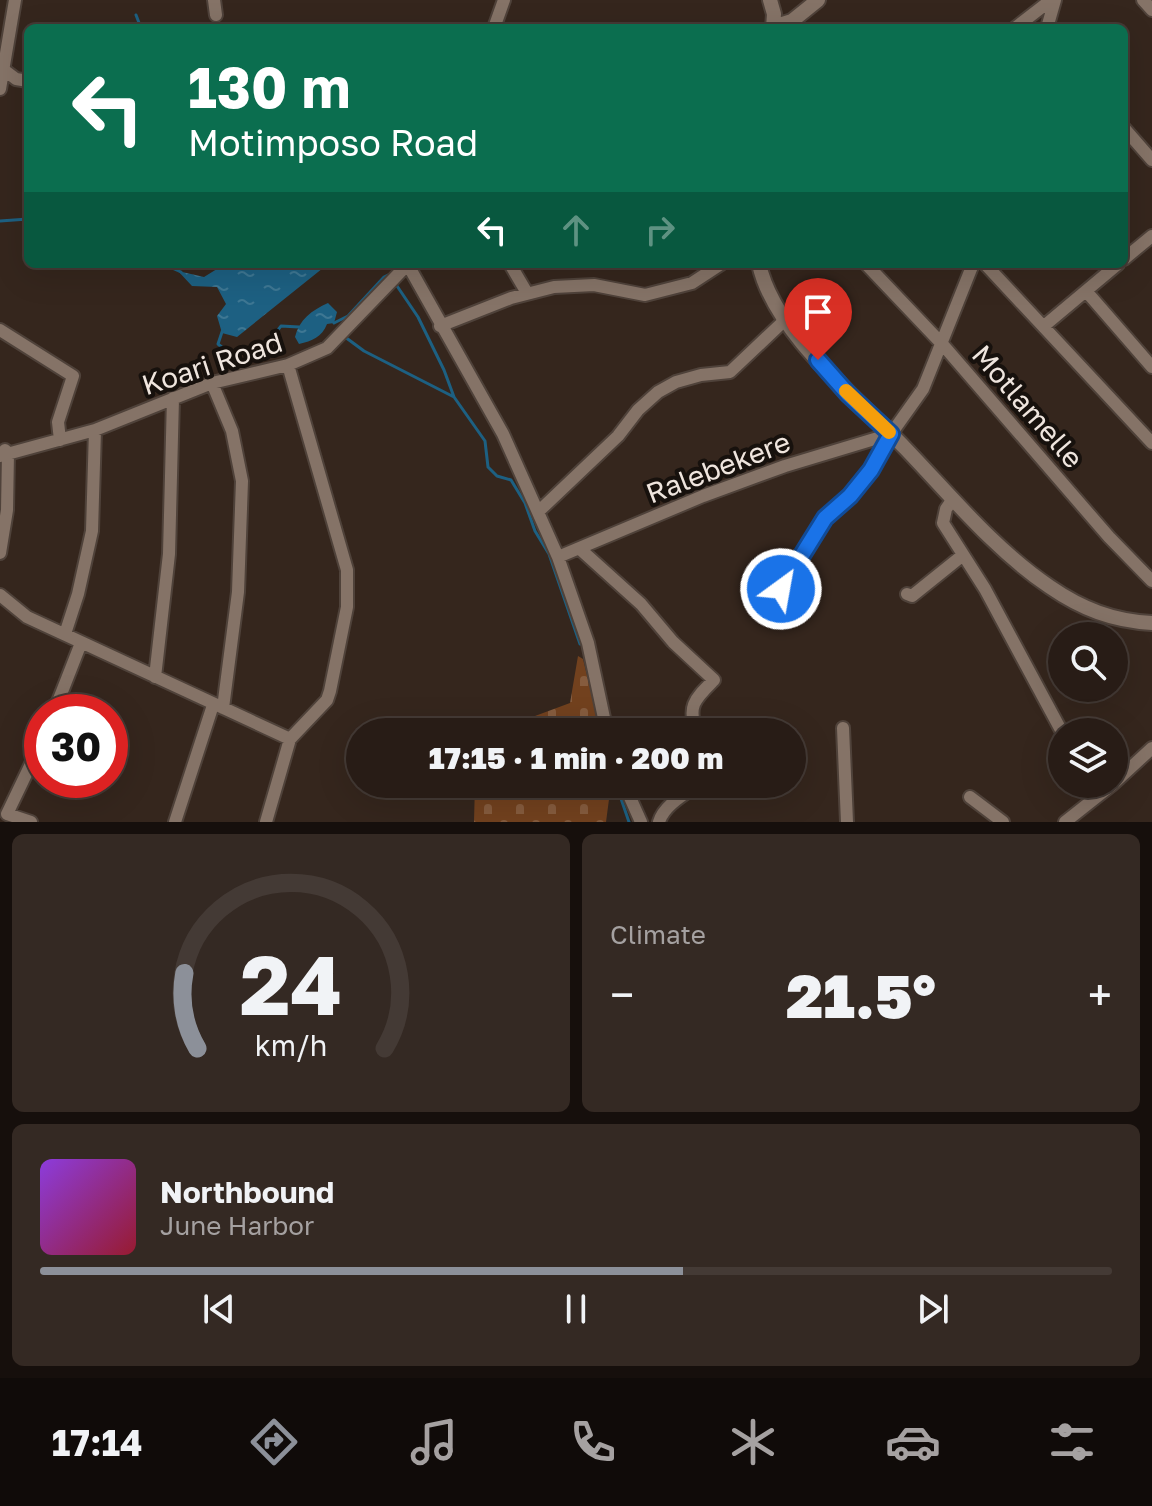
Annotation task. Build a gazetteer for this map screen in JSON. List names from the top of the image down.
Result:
{
  "streets": {
    "street": ["Koari Road", "Motlamelle", "Ralebekere"]
  },
  "page": {
    "turn": ["130 m", "Motimposo Road"],
    "limit": "30",
    "trip": "17:15 · 1 min · 200 m",
    "tile": "Climate",
    "heat": ["−", "21.5°", "+"],
    "song": ["Northbound", "June Harbor"],
    "tabs": "17:14",
    "gauge": ["24", "km/h"]
  }
}
